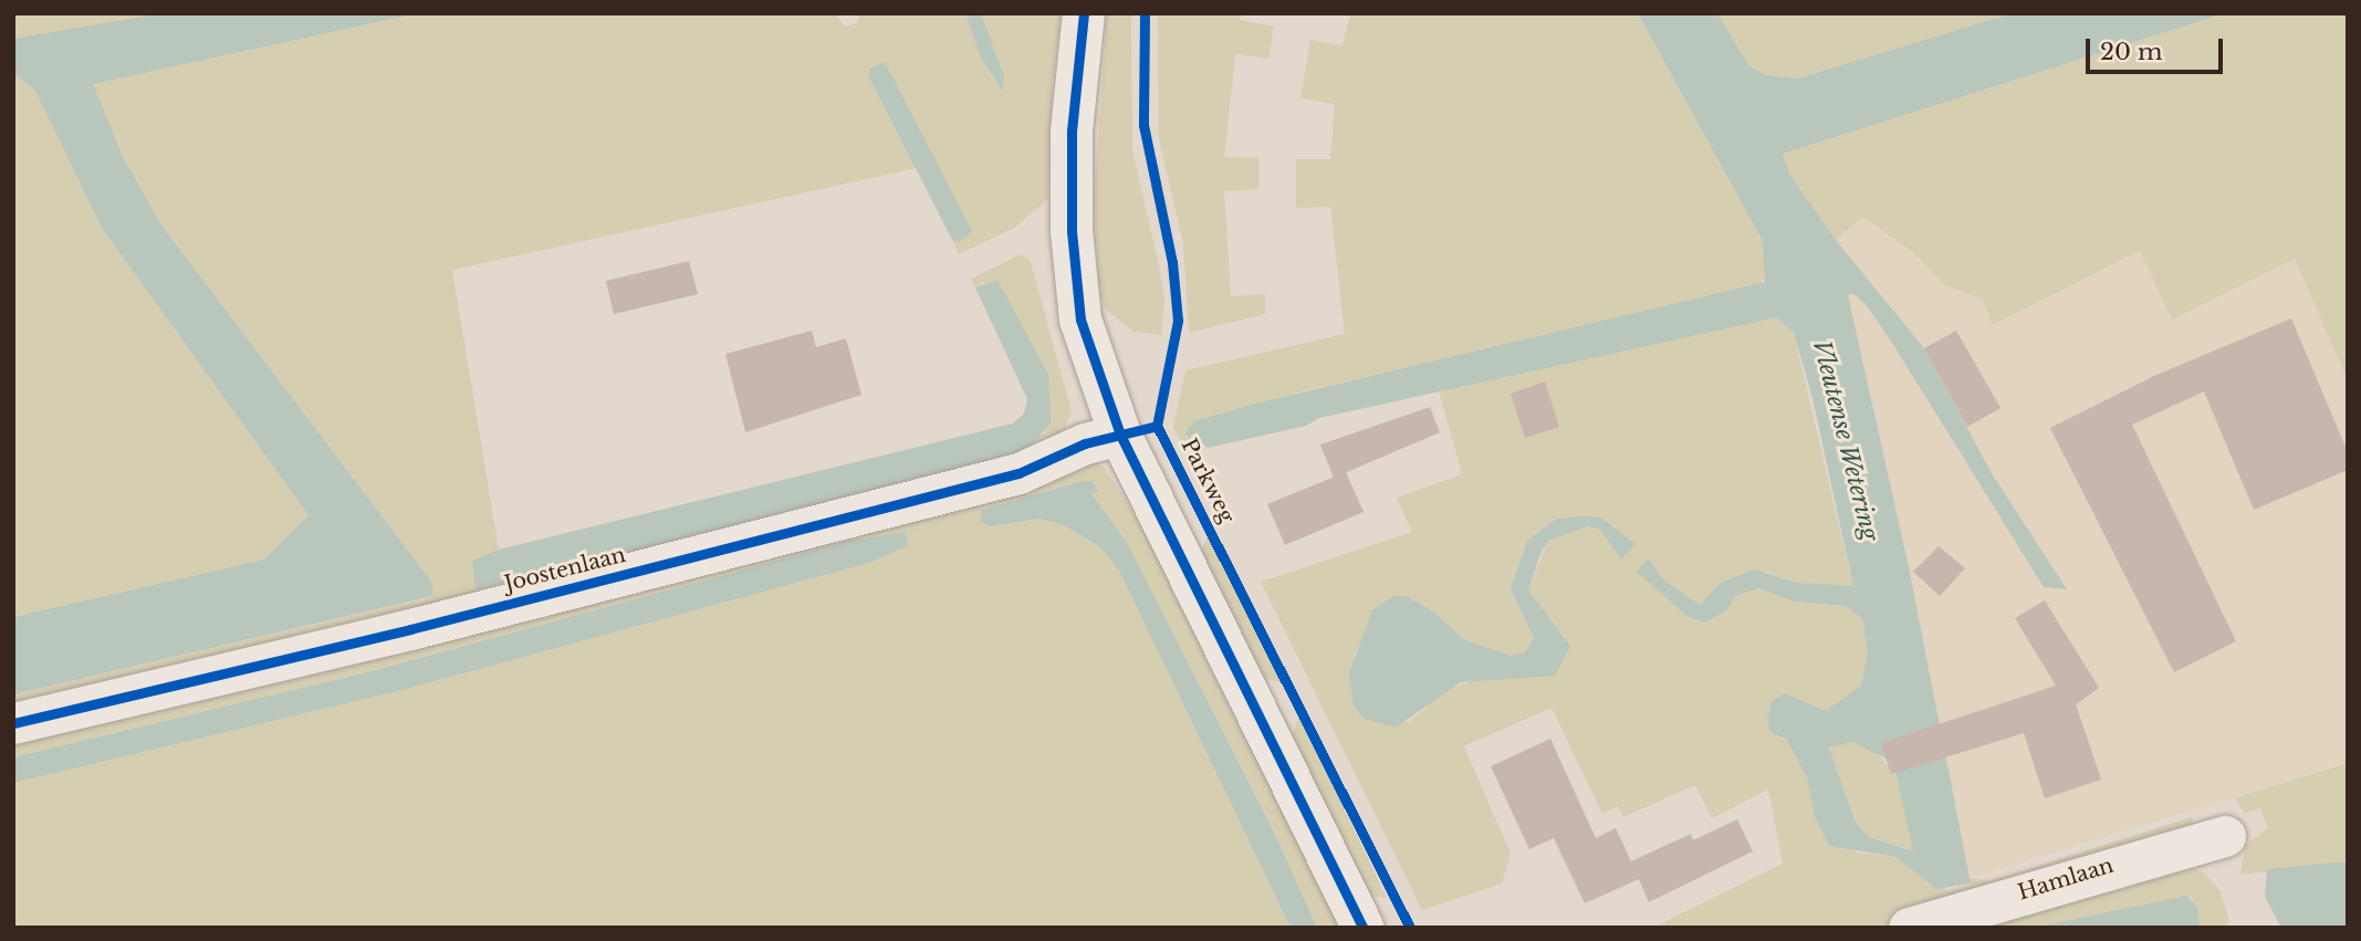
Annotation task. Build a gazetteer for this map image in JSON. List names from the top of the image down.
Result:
{
  "streets": {
    "street": ["Joostenlaan", "Hamlaan"],
    "cycle path": ["Parkweg"]
  },
  "water": ["Vleutense Wetering"],
  "scale_bar": "20 m"
}
